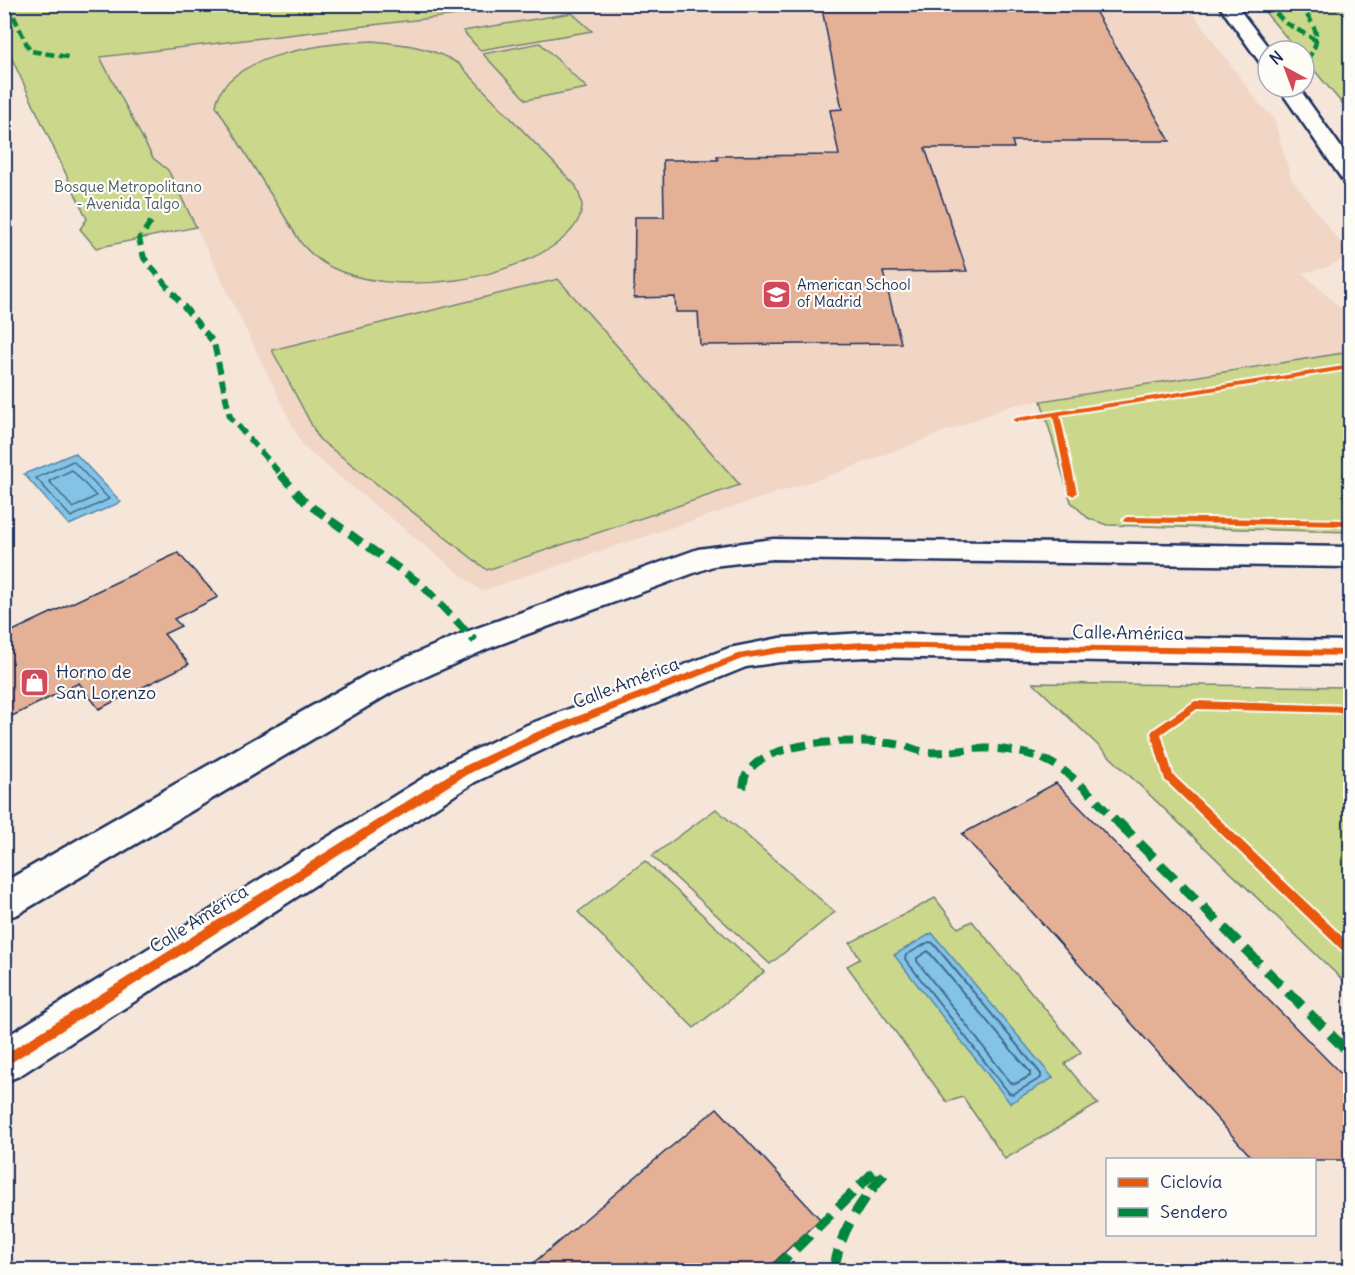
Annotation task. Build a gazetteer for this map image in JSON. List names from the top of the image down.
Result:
{
  "streets": {
    "street": ["Calle América"]
  },
  "parks": ["Bosque Metropolitano - Avenida Talgo"],
  "places": {
    "school or university": ["American School of Madrid"],
    "shop": ["Horno de San Lorenzo"]
  },
  "legend": ["Ciclovía", "Sendero"],
  "north": "top left"
}
